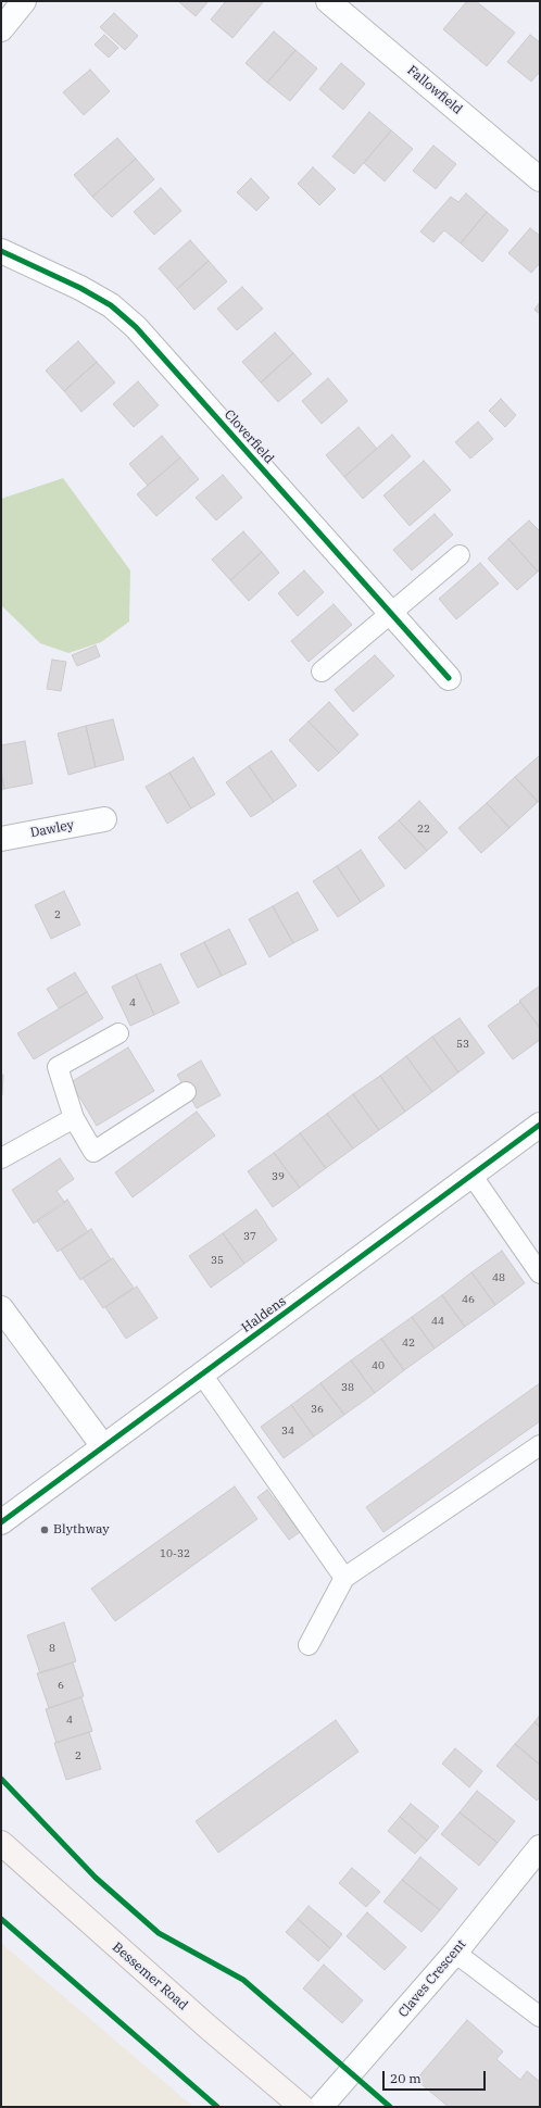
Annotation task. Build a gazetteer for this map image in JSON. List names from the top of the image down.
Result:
{
  "streets": {
    "main road": ["Bessemer Road"],
    "street": [
      "Fallowfield",
      "Cloverfield",
      "Dawley",
      "Haldens",
      "Claves Crescent"
    ]
  },
  "places": ["Blythway"],
  "house_numbers": [
    "22",
    "2",
    "4",
    "53",
    "39",
    "37",
    "35",
    "48",
    "46",
    "44",
    "42",
    "40",
    "38",
    "36",
    "34",
    "10-32",
    "8",
    "6",
    "4",
    "2"
  ],
  "scale_bar": "20 m"
}
